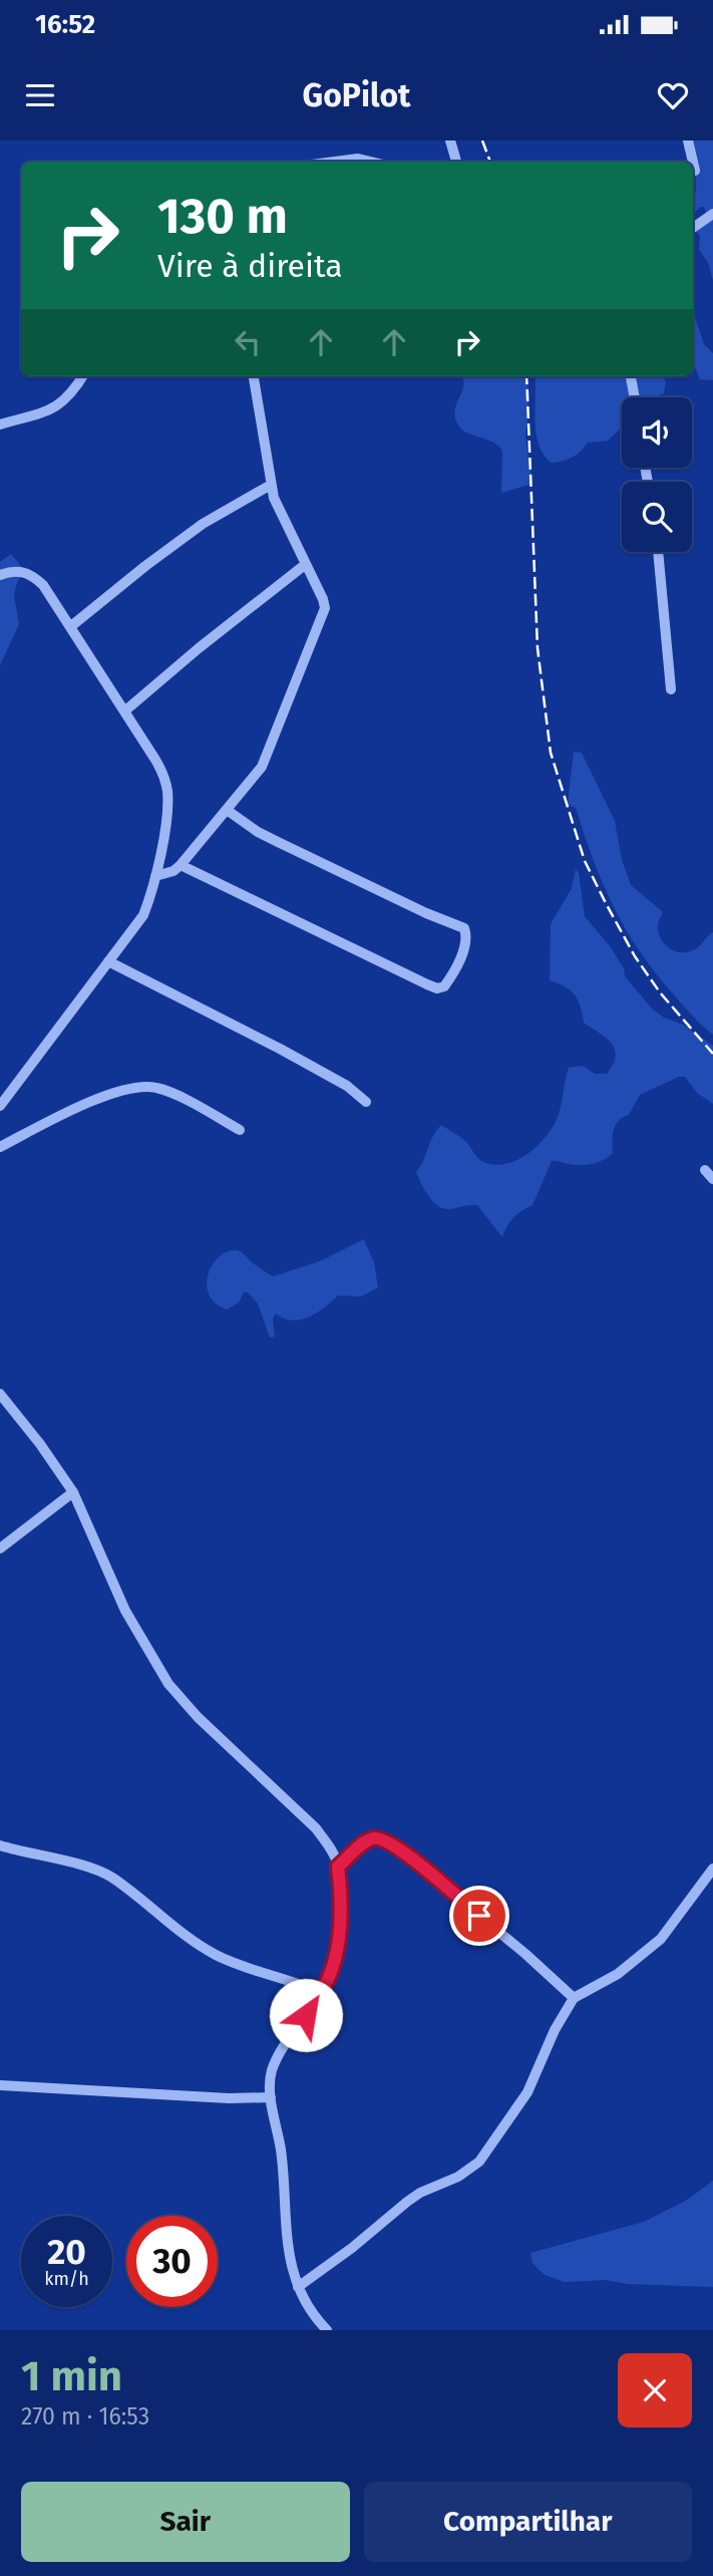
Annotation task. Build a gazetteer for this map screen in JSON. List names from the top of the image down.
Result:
{
  "page": {
    "status": "16:52",
    "header": "GoPilot",
    "turn": ["130 m", "Vire à direita"],
    "speed": "20 km/h",
    "limit": "30",
    "heading": ["1 min", "270 m · 16:53"],
    "buttons": ["Sair", "Compartilhar"]
  }
}
